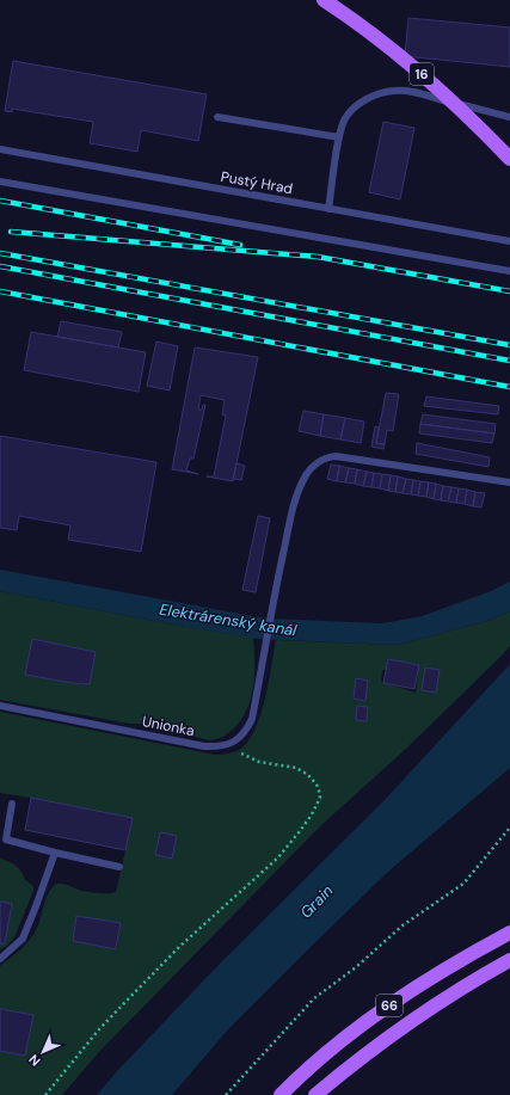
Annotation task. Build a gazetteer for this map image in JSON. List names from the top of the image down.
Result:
{
  "streets": {
    "main road": ["16", "66"],
    "lane": ["Pustý Hrad", "Unionka"]
  },
  "water": ["Elektrárenský kanál", "Grain"],
  "north": "bottom left"
}
